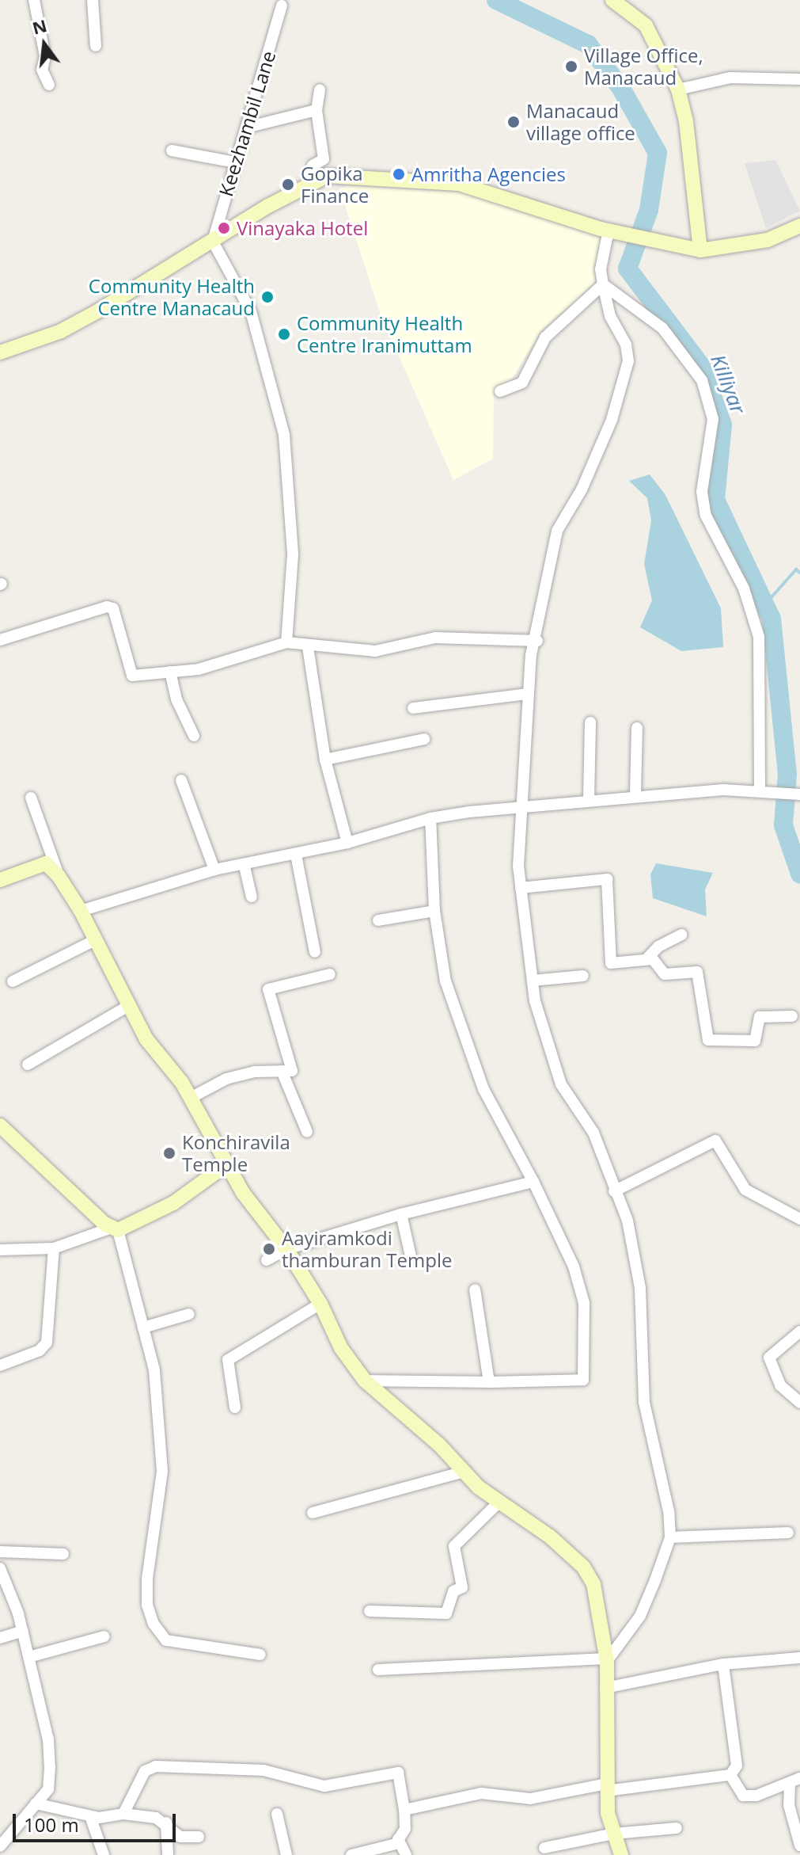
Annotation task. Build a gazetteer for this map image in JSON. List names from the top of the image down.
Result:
{
  "streets": {
    "street": ["Keezhambil Lane"]
  },
  "water": ["Killiyar"],
  "places": [
    "Village Office, Manacaud",
    "Manacaud village office",
    "Amritha Agencies",
    "Gopika Finance",
    "Vinayaka Hotel",
    "Community Health Centre Manacaud",
    "Community Health Centre Iranimuttam",
    "Konchiravila Temple",
    "Aayiramkodi thamburan Temple"
  ],
  "scale_bar": "100 m",
  "north": "top"
}
